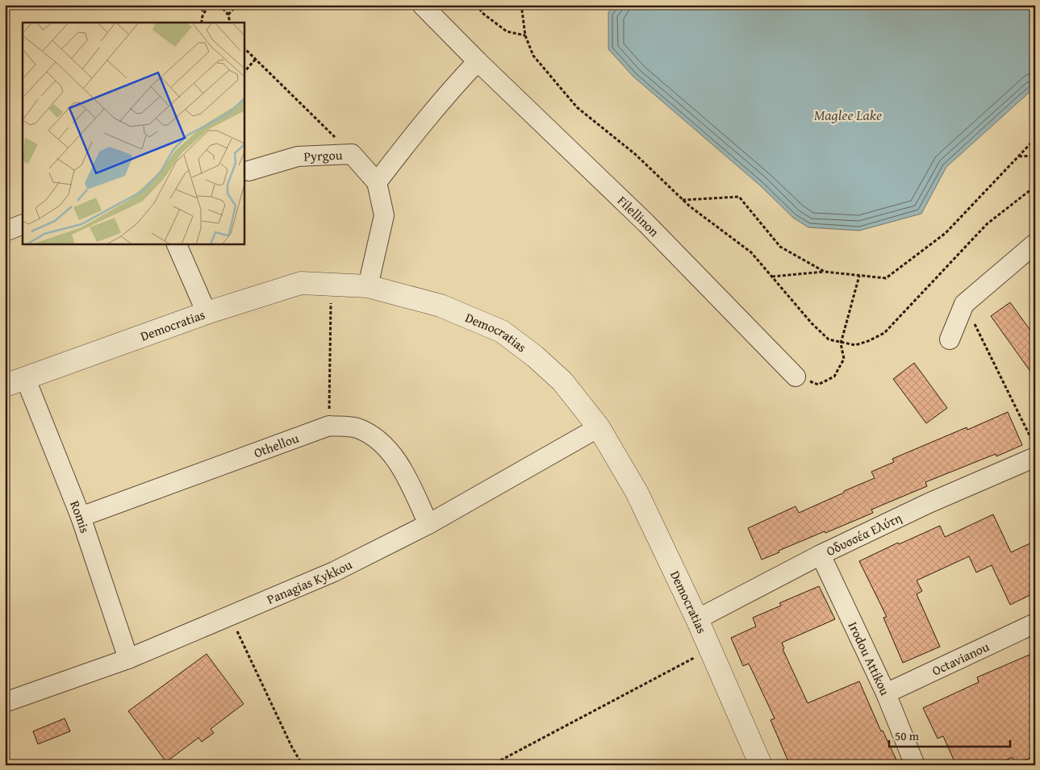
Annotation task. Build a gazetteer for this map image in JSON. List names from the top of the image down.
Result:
{
  "streets": {
    "street": [
      "Pyrgou",
      "Filellinon",
      "Democratias",
      "Othellou",
      "Romis",
      "Οδυσσέα Ελύτη",
      "Panagias Kykkou",
      "Octavianou",
      "Irodou Attikou"
    ]
  },
  "crossings": [
    ["Pyrgou", "Democratias"],
    ["Democratias", "Romis"],
    ["Democratias", "Οδυσσέα Ελύτη"],
    ["Democratias", "Panagias Kykkou"],
    ["Othellou", "Romis"],
    ["Othellou", "Panagias Kykkou"],
    ["Romis", "Panagias Kykkou"],
    ["Οδυσσέα Ελύτη", "Irodou Attikou"],
    ["Octavianou", "Irodou Attikou"]
  ],
  "water": ["Maglee Lake"],
  "scale_bar": "50 m"
}
